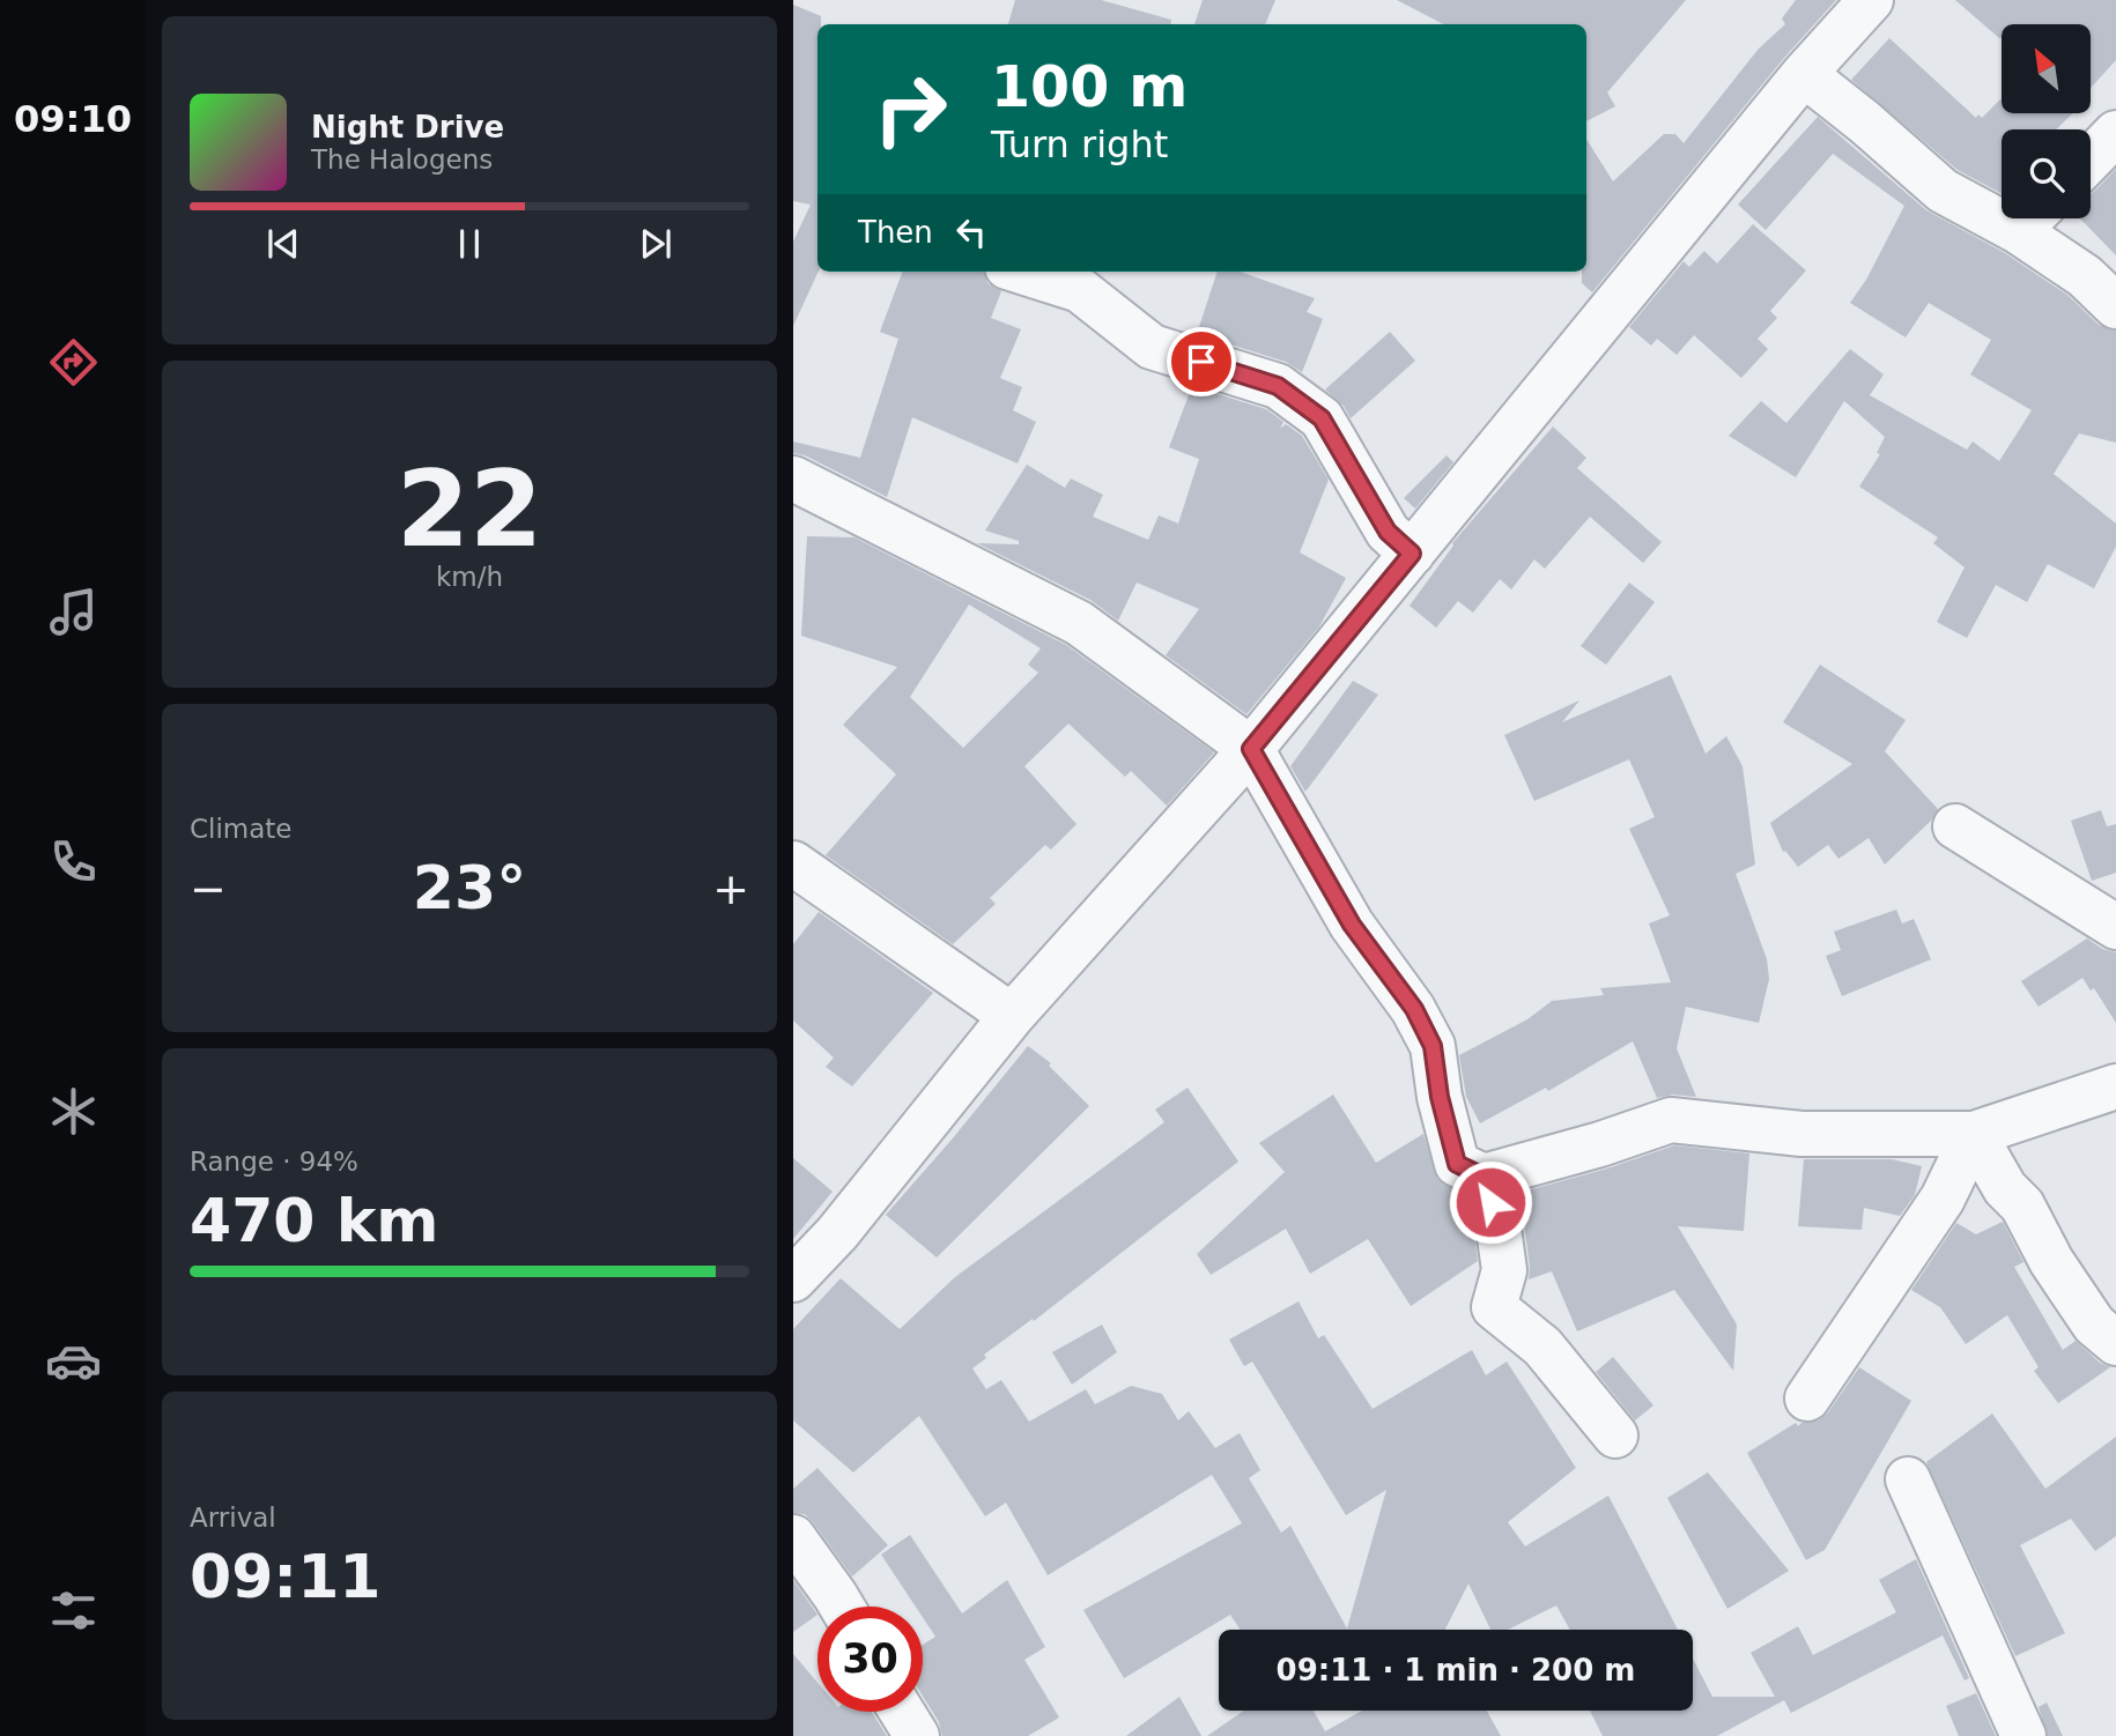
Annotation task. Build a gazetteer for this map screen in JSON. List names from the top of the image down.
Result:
{
  "north": "top left",
  "page": {
    "tabs": "09:10",
    "turn": ["100 m", "Turn right"],
    "song": ["Night Drive", "The Halogens"],
    "then": "Then",
    "tile": [
      ["22", "km/h"],
      "Climate",
      ["Range · 94%", "470 km"],
      ["Arrival", "09:11"]
    ],
    "heat": ["−", "23°", "+"],
    "limit": "30",
    "trip": "09:11 · 1 min · 200 m"
  }
}
